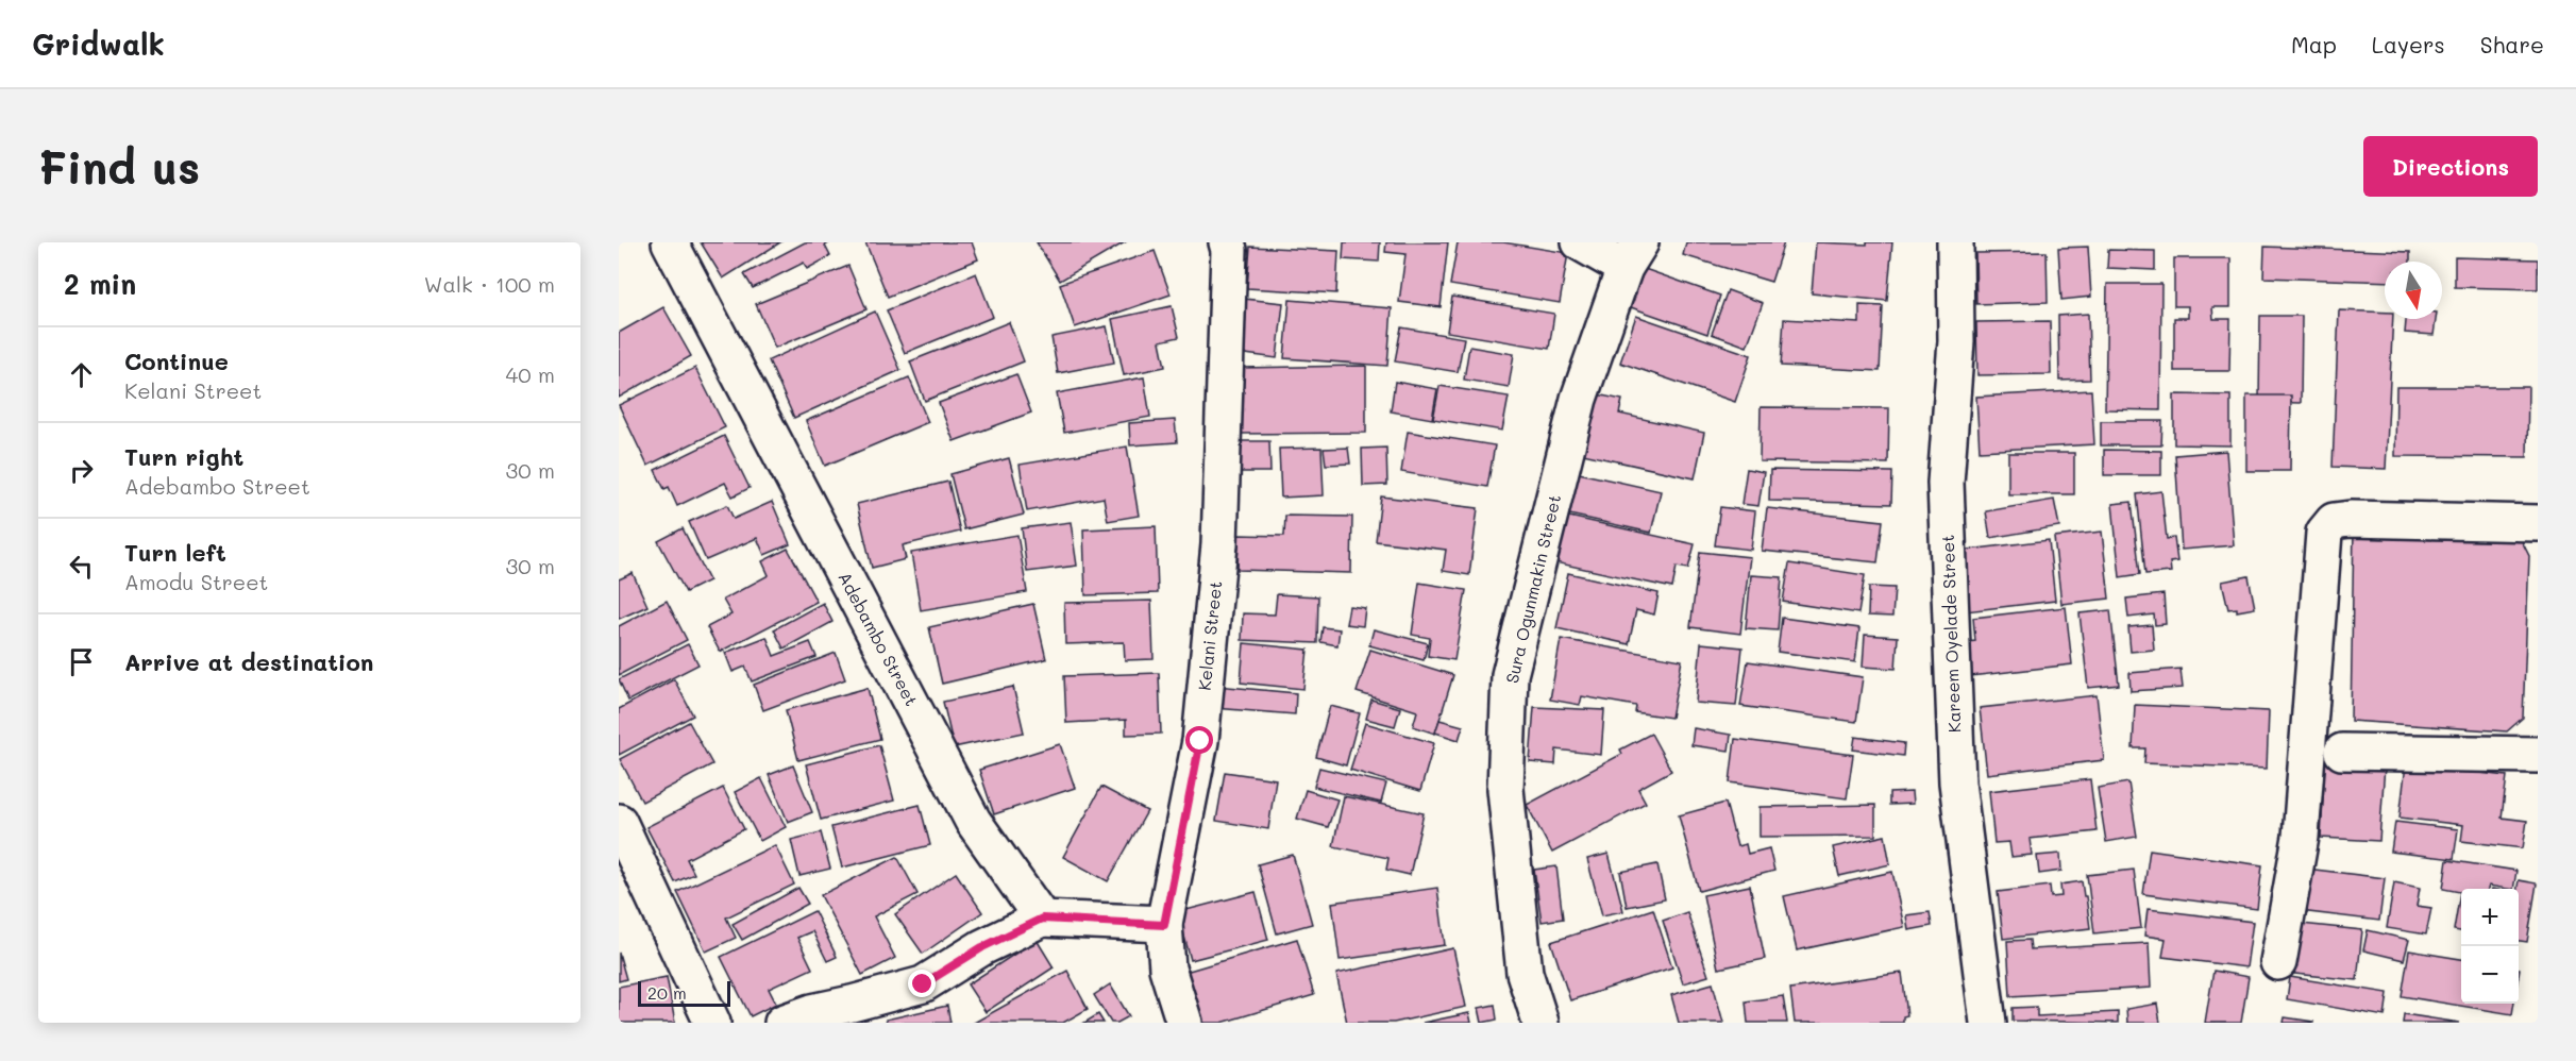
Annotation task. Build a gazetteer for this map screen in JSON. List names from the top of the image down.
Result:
{
  "streets": {
    "street": [
      "Sura Ogunmakin Street",
      "Kareem Oyelade Street",
      "Kelani Street",
      "Adebambo Street"
    ]
  },
  "scale_bar": "20 m",
  "north": "bottom",
  "page": {
    "header": "Gridwalk",
    "nav": ["Map", "Layers", "Share"],
    "buttons": "Directions",
    "title": "Find us",
    "heading": ["2 min", "Walk · 100 m"],
    "list": [
      ["Continue", "Kelani Street", "40 m"],
      ["Turn right", "Adebambo Street", "30 m"],
      ["Turn left", "Amodu Street", "30 m"],
      "Arrive at destination"
    ],
    "map_buttons": ["+", "−"],
    "scale": "20 m"
  }
}
